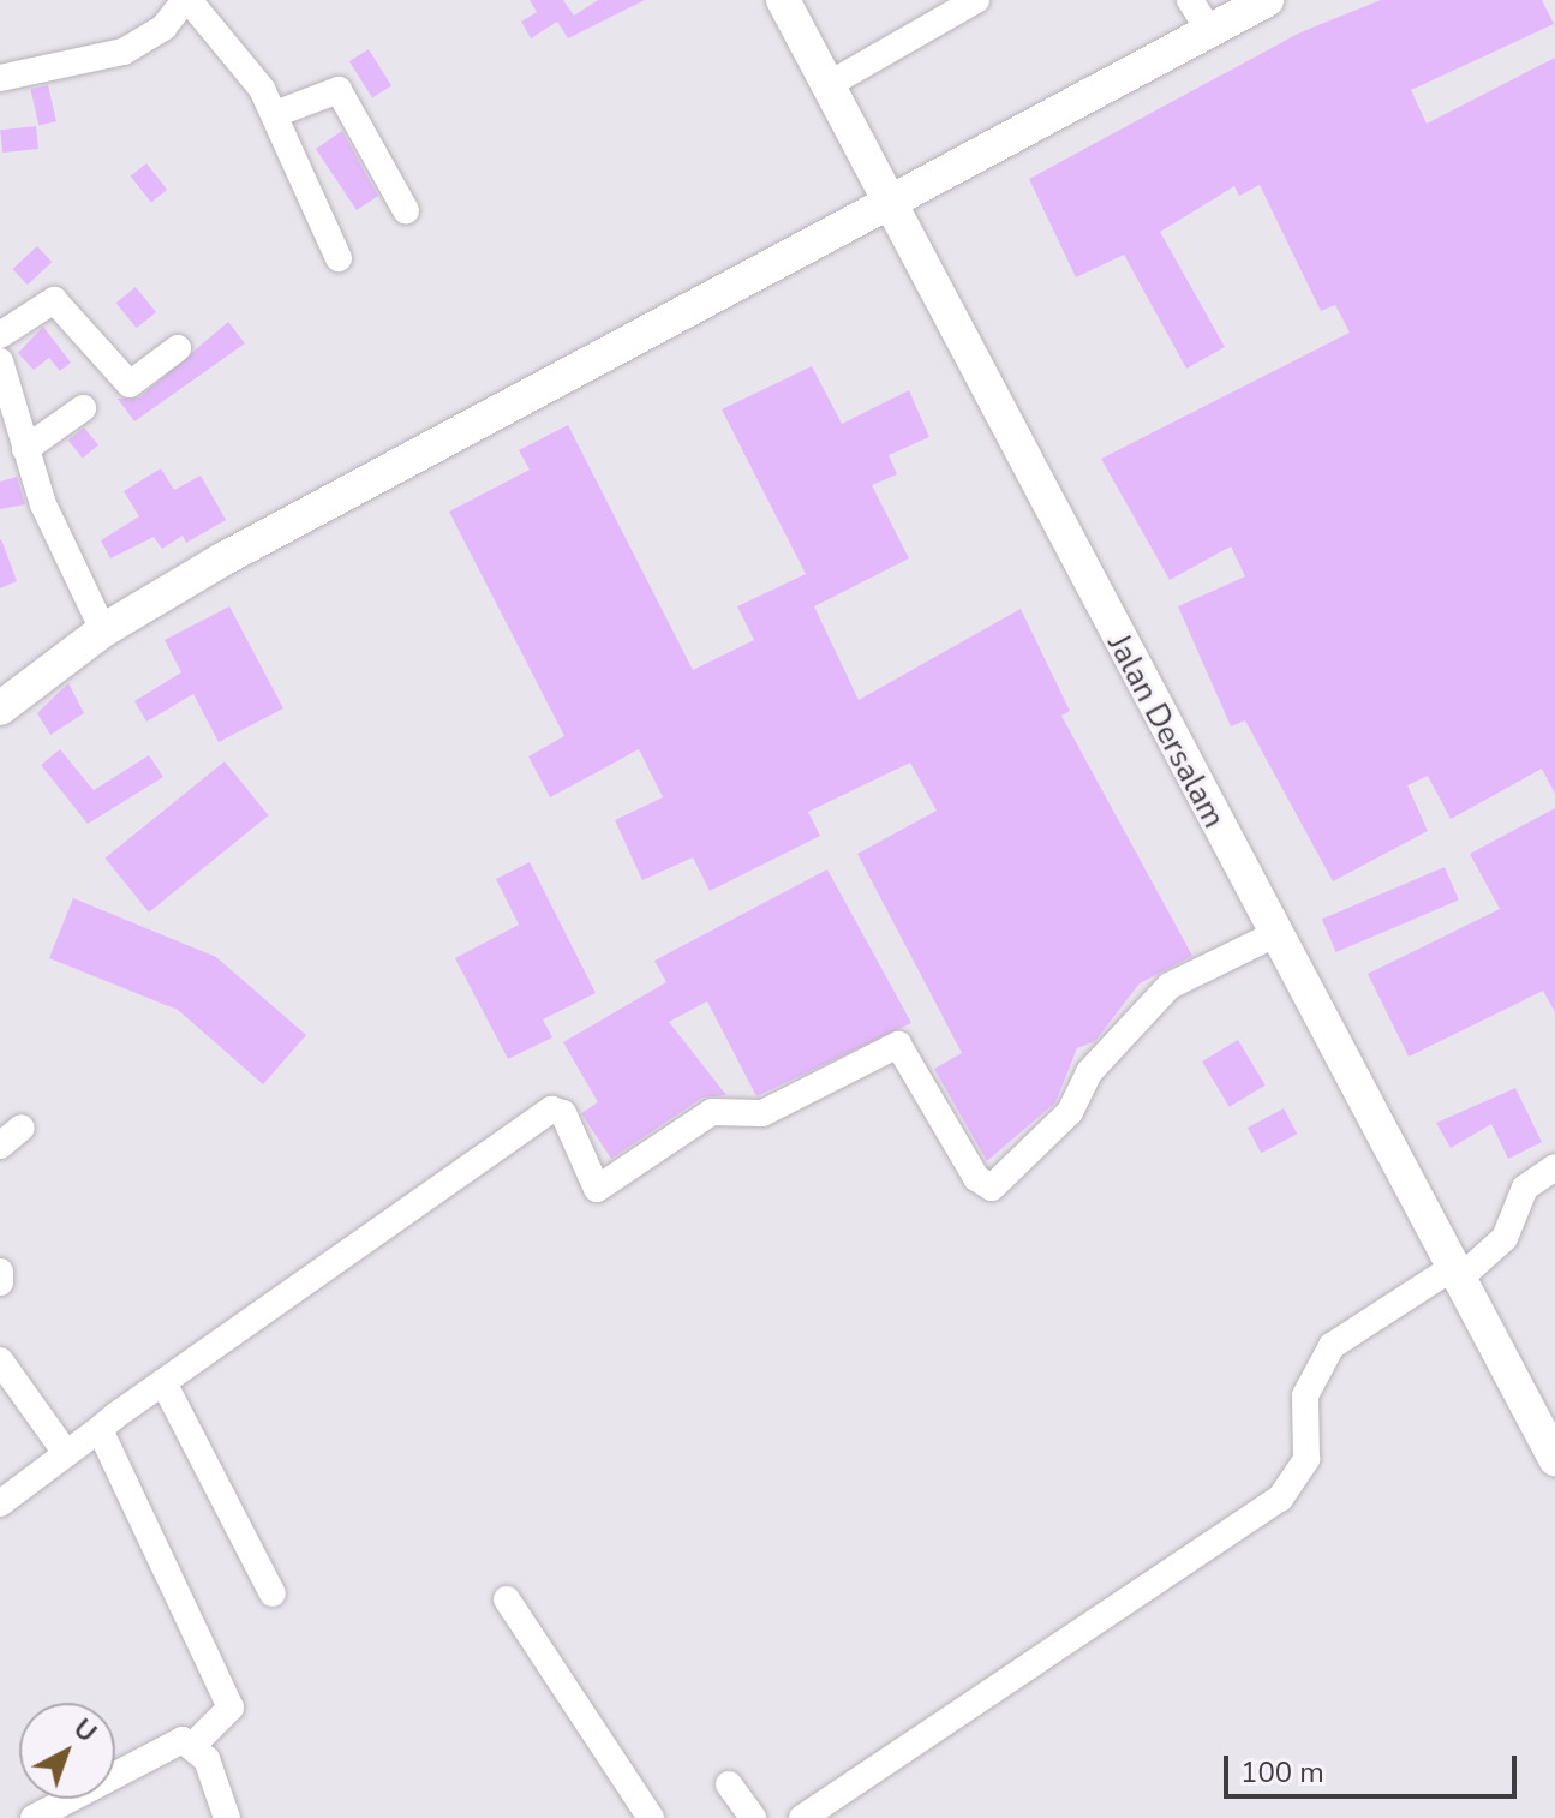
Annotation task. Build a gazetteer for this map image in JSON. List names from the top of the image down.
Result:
{
  "streets": {
    "main road": ["Jalan Dersalam"]
  },
  "scale_bar": "100 m",
  "north": "top right"
}
